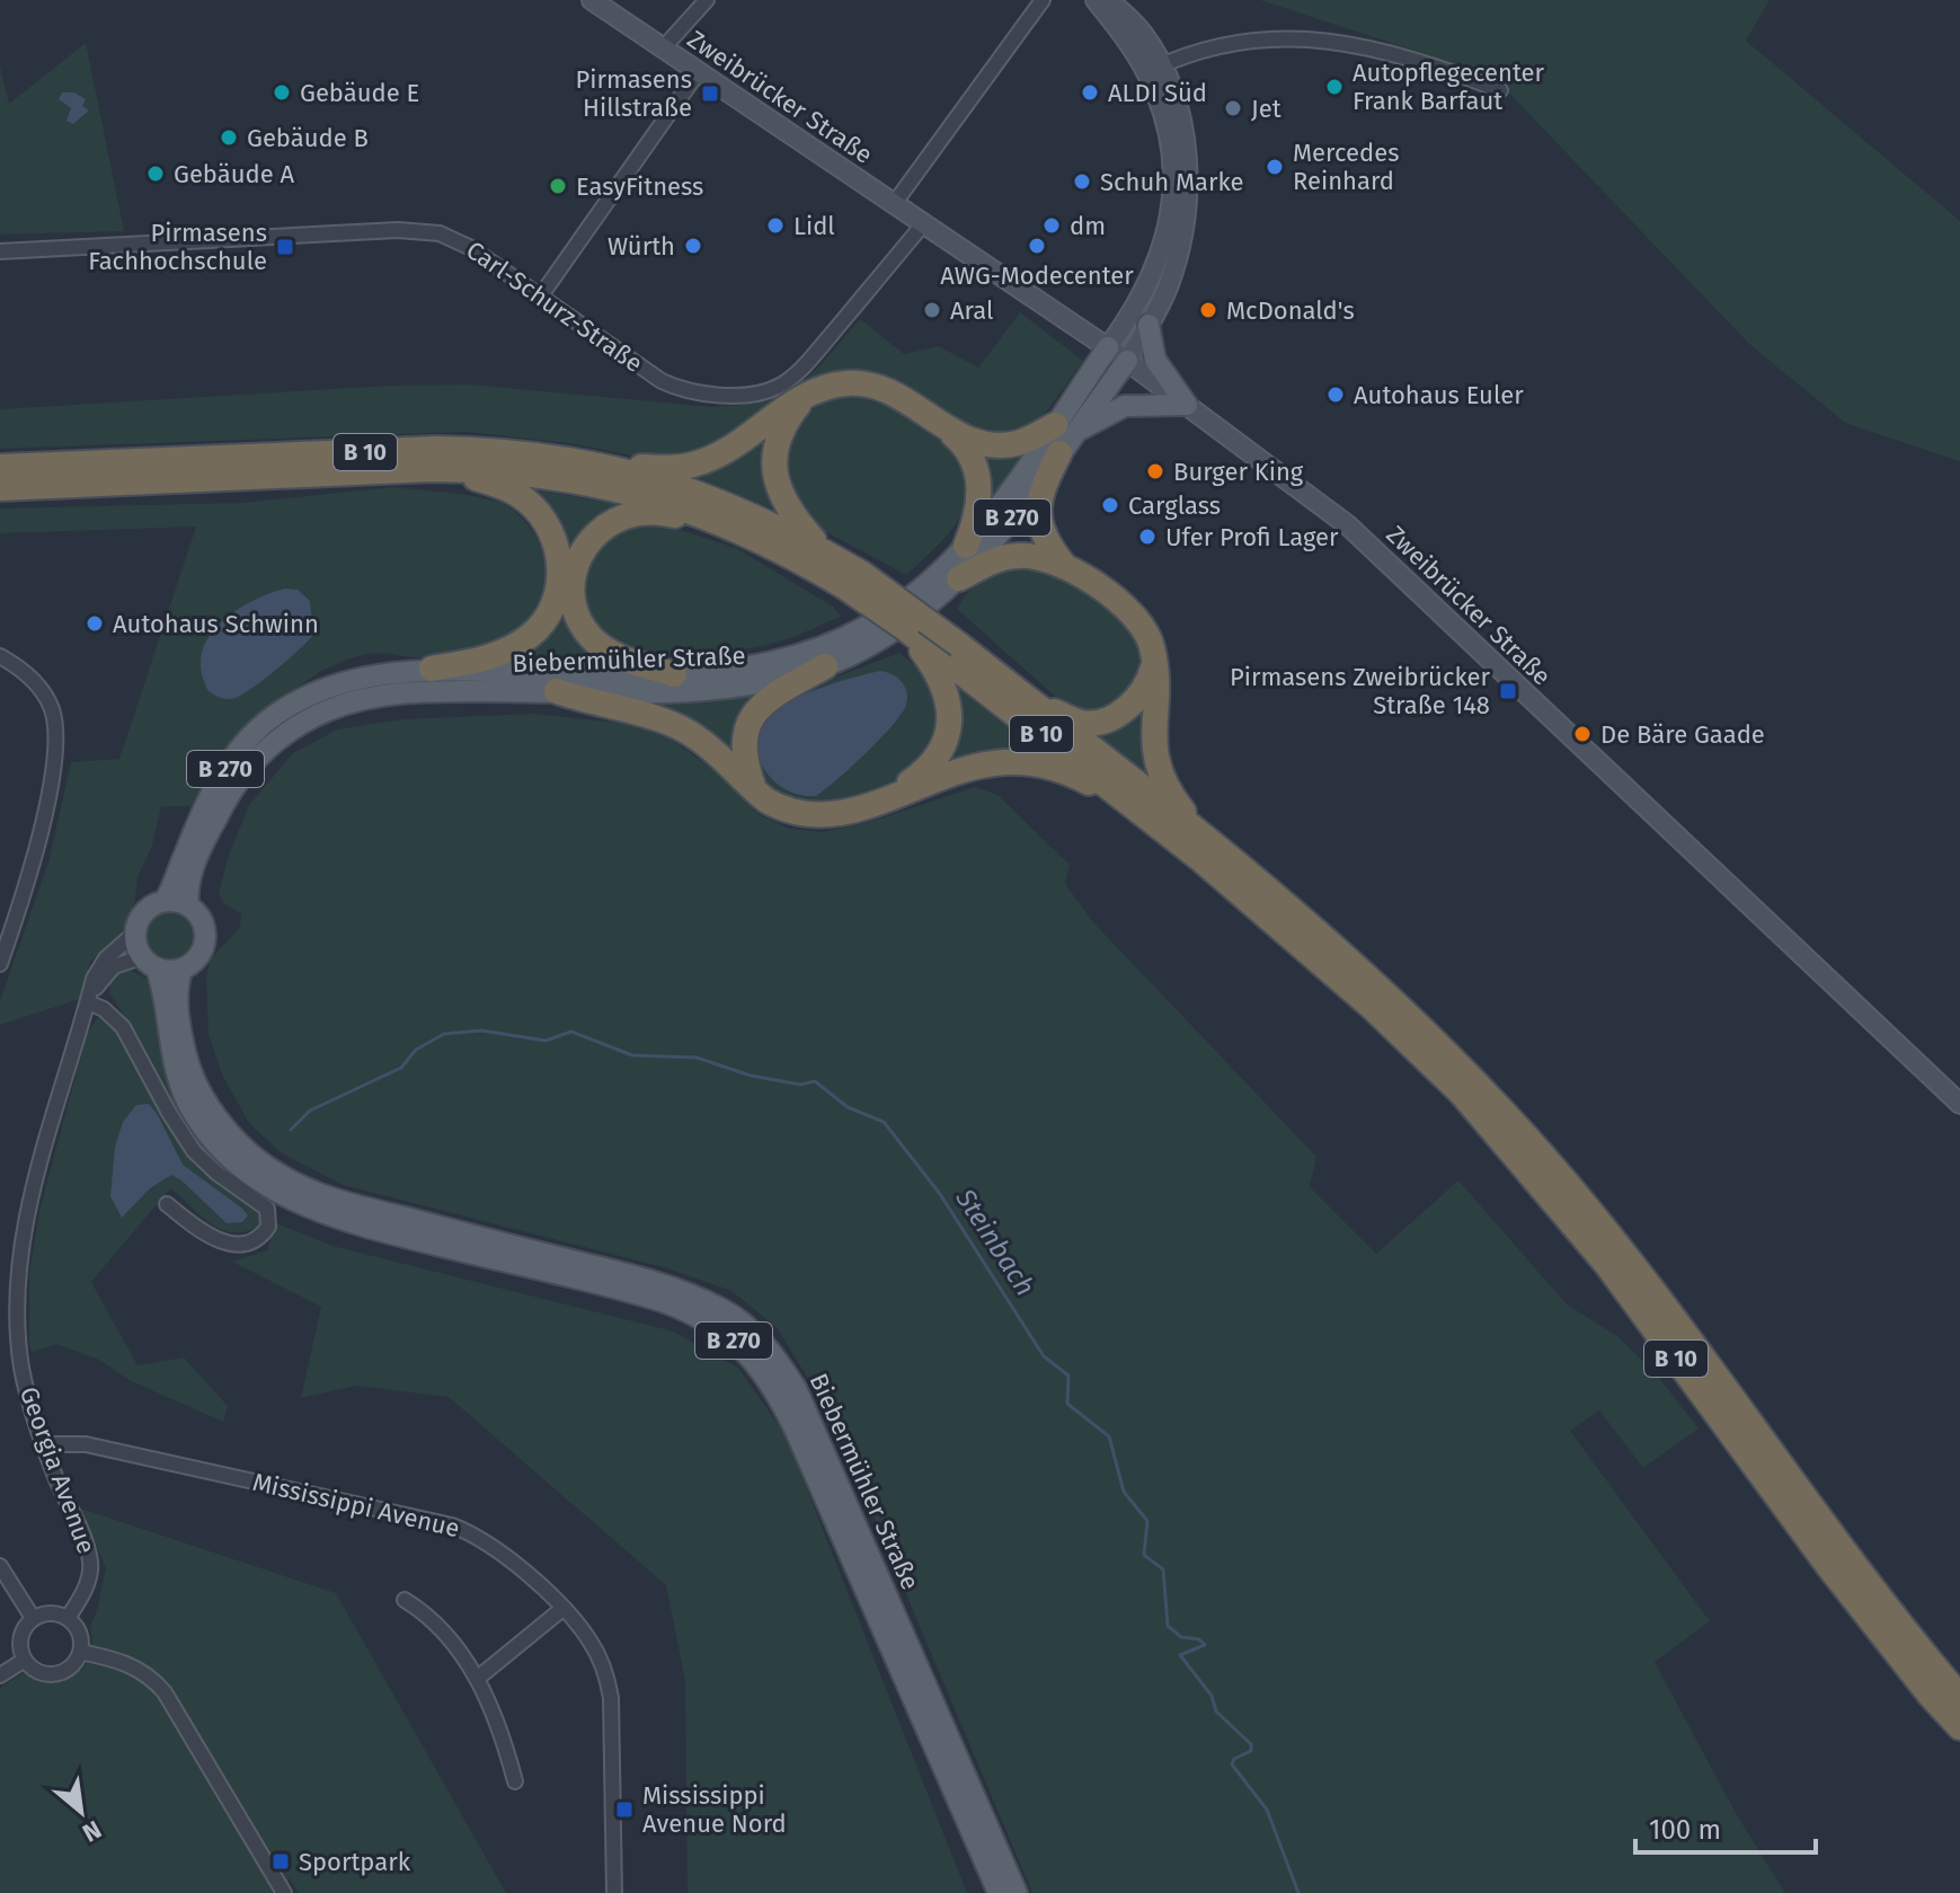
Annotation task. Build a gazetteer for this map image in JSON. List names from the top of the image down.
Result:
{
  "streets": {
    "highway": ["B 10"],
    "main road": ["B 270", "Biebermühler Straße"],
    "street": [
      "Zweibrücker Straße",
      "Carl-Schurz-Straße",
      "Georgia Avenue",
      "Mississippi Avenue"
    ]
  },
  "crossings": [
    ["Zweibrücker Straße", "Carl-Schurz-Straße"],
    ["Zweibrücker Straße", "B 270"],
    ["B 270", "Biebermühler Straße"],
    ["B 270", "Georgia Avenue"],
    ["Biebermühler Straße", "Georgia Avenue"],
    ["Georgia Avenue", "Mississippi Avenue"]
  ],
  "water": ["Steinbach"],
  "places": {
    "other": [
      "Autopflegecenter Frank Barfaut",
      "Gebäude E",
      "ALDI Süd",
      "Jet",
      "Gebäude B",
      "Mercedes Reinhard",
      "Gebäude A",
      "Schuh Marke",
      "EasyFitness",
      "Lidl",
      "dm",
      "Würth",
      "AWG-Modecenter",
      "Aral",
      "McDonald's",
      "Autohaus Euler",
      "Burger King",
      "Carglass",
      "Ufer Profi Lager",
      "Autohaus Schwinn",
      "De Bäre Gaade"
    ],
    "transit": [
      "Pirmasens Hillstraße",
      "Pirmasens Fachhochschule",
      "Pirmasens Zweibrücker Straße 148",
      "Mississippi Avenue Nord",
      "Sportpark"
    ]
  },
  "scale_bar": "100 m",
  "north": "bottom right"
}
